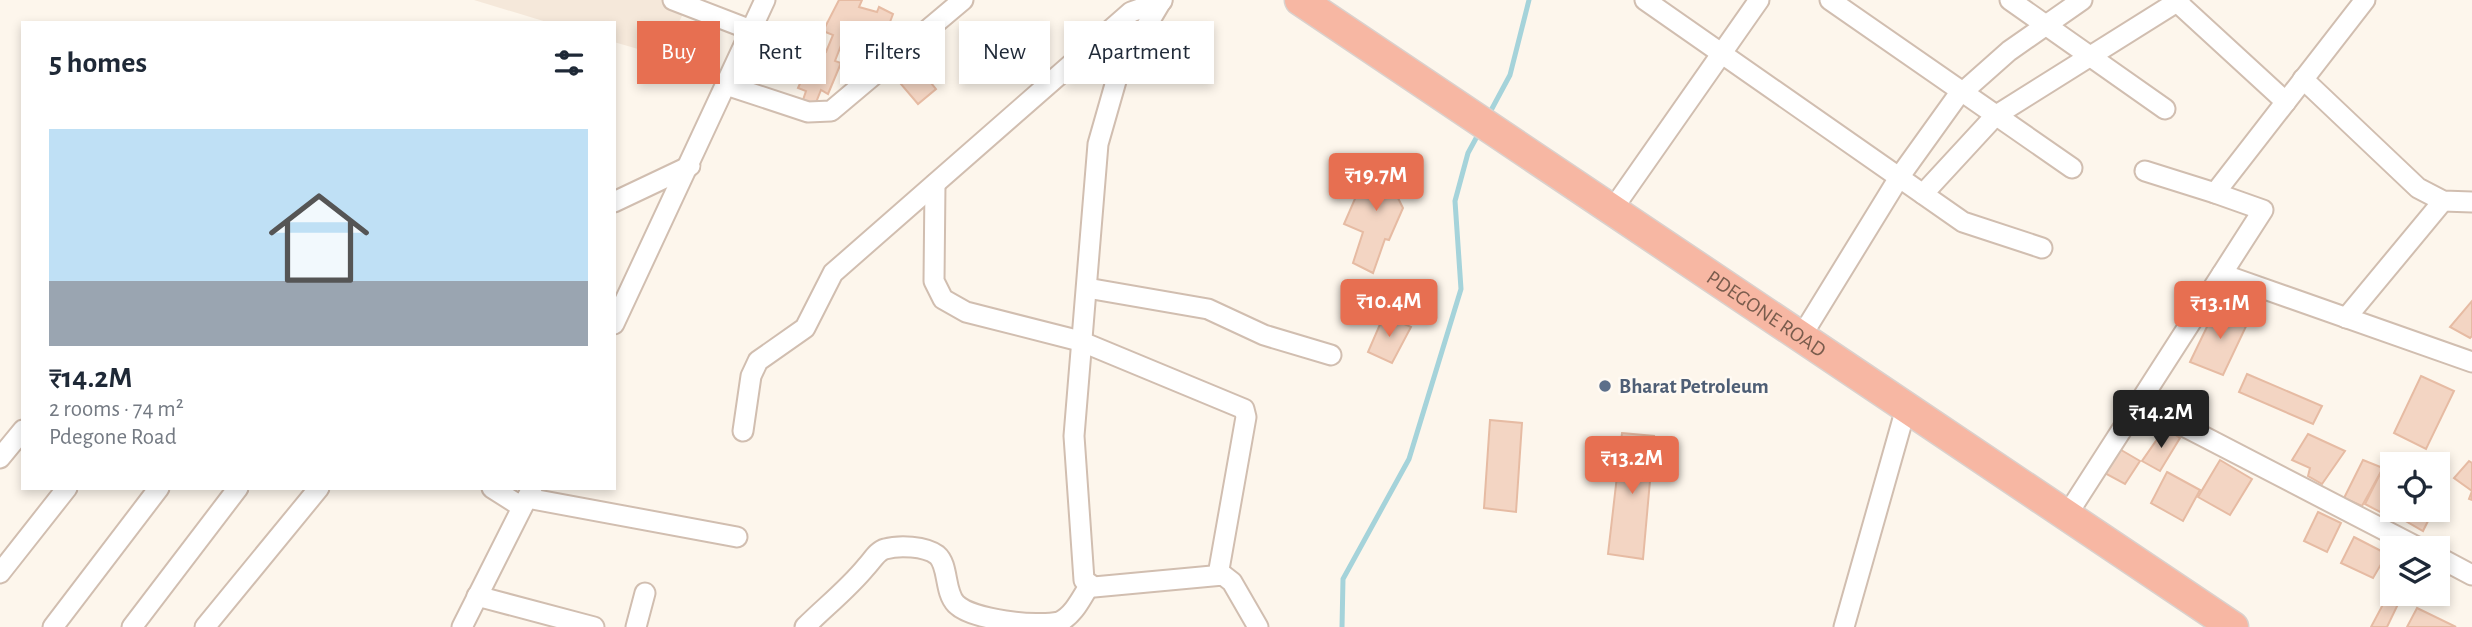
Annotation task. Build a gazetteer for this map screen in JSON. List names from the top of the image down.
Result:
{
  "streets": {
    "highway": ["PDEGONE ROAD"]
  },
  "places": ["Bharat Petroleum"],
  "page": {
    "chip": [
      "Buy",
      "Rent",
      "Filters",
      "New",
      "Apartment"
    ],
    "heading": "5 homes",
    "list": [
      {
        "name": "₹14.2M",
        "note": "2 rooms · 74 m² · Pdegone Road"
      }
    ],
    "price": [
      "₹19.7M",
      "₹10.4M",
      "₹13.1M",
      "₹14.2M",
      "₹13.2M"
    ]
  }
}
